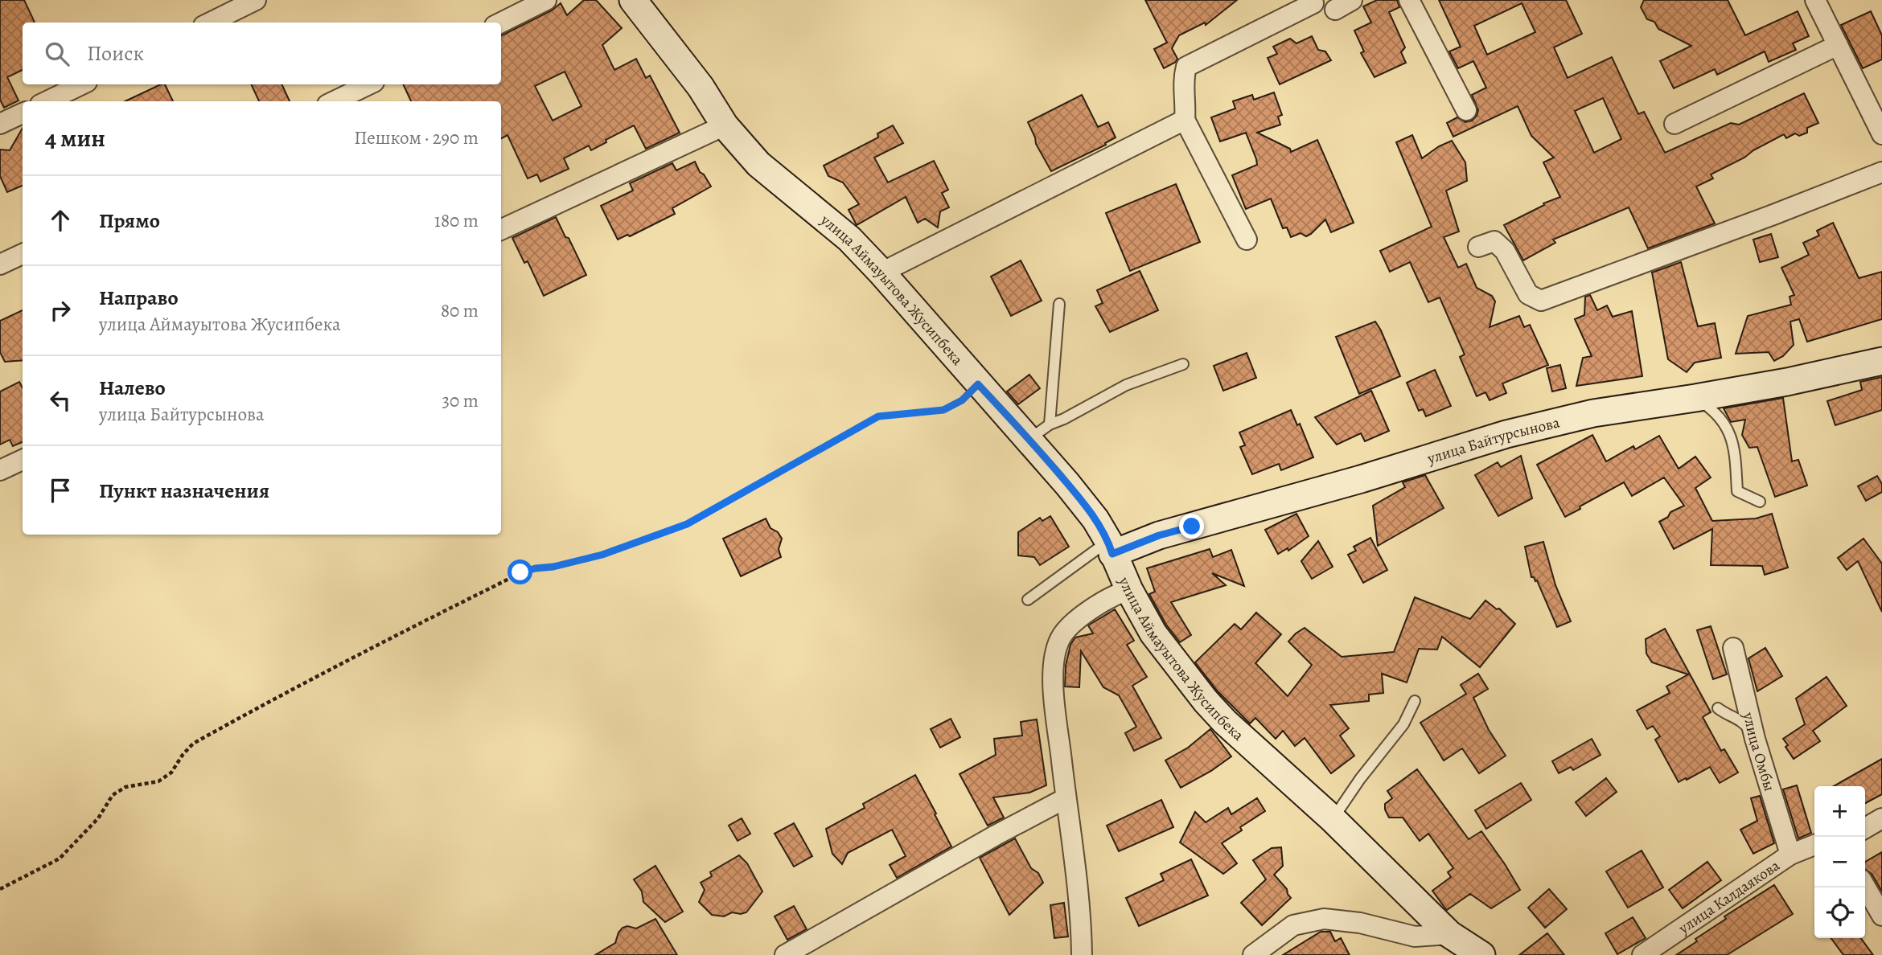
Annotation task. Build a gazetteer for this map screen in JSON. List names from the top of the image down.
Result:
{
  "streets": {
    "street": [
      "улица Аймауытова Жусипбека",
      "улица Байтурсынова",
      "улица Омбы",
      "улица Калдаякова"
    ]
  },
  "crossings": [
    ["улица Аймауытова Жусипбека", "улица Байтурсынова"],
    ["улица Омбы", "улица Калдаякова"]
  ],
  "page": {
    "search": "Поиск",
    "heading": ["4 мин", "Пешком · 290 m"],
    "list": [
      ["Прямо", "180 m"],
      ["Направо", "улица Аймауытова Жусипбека", "80 m"],
      ["Налево", "улица Байтурсынова", "30 m"],
      "Пункт назначения"
    ],
    "map_buttons": ["+", "−"]
  }
}
